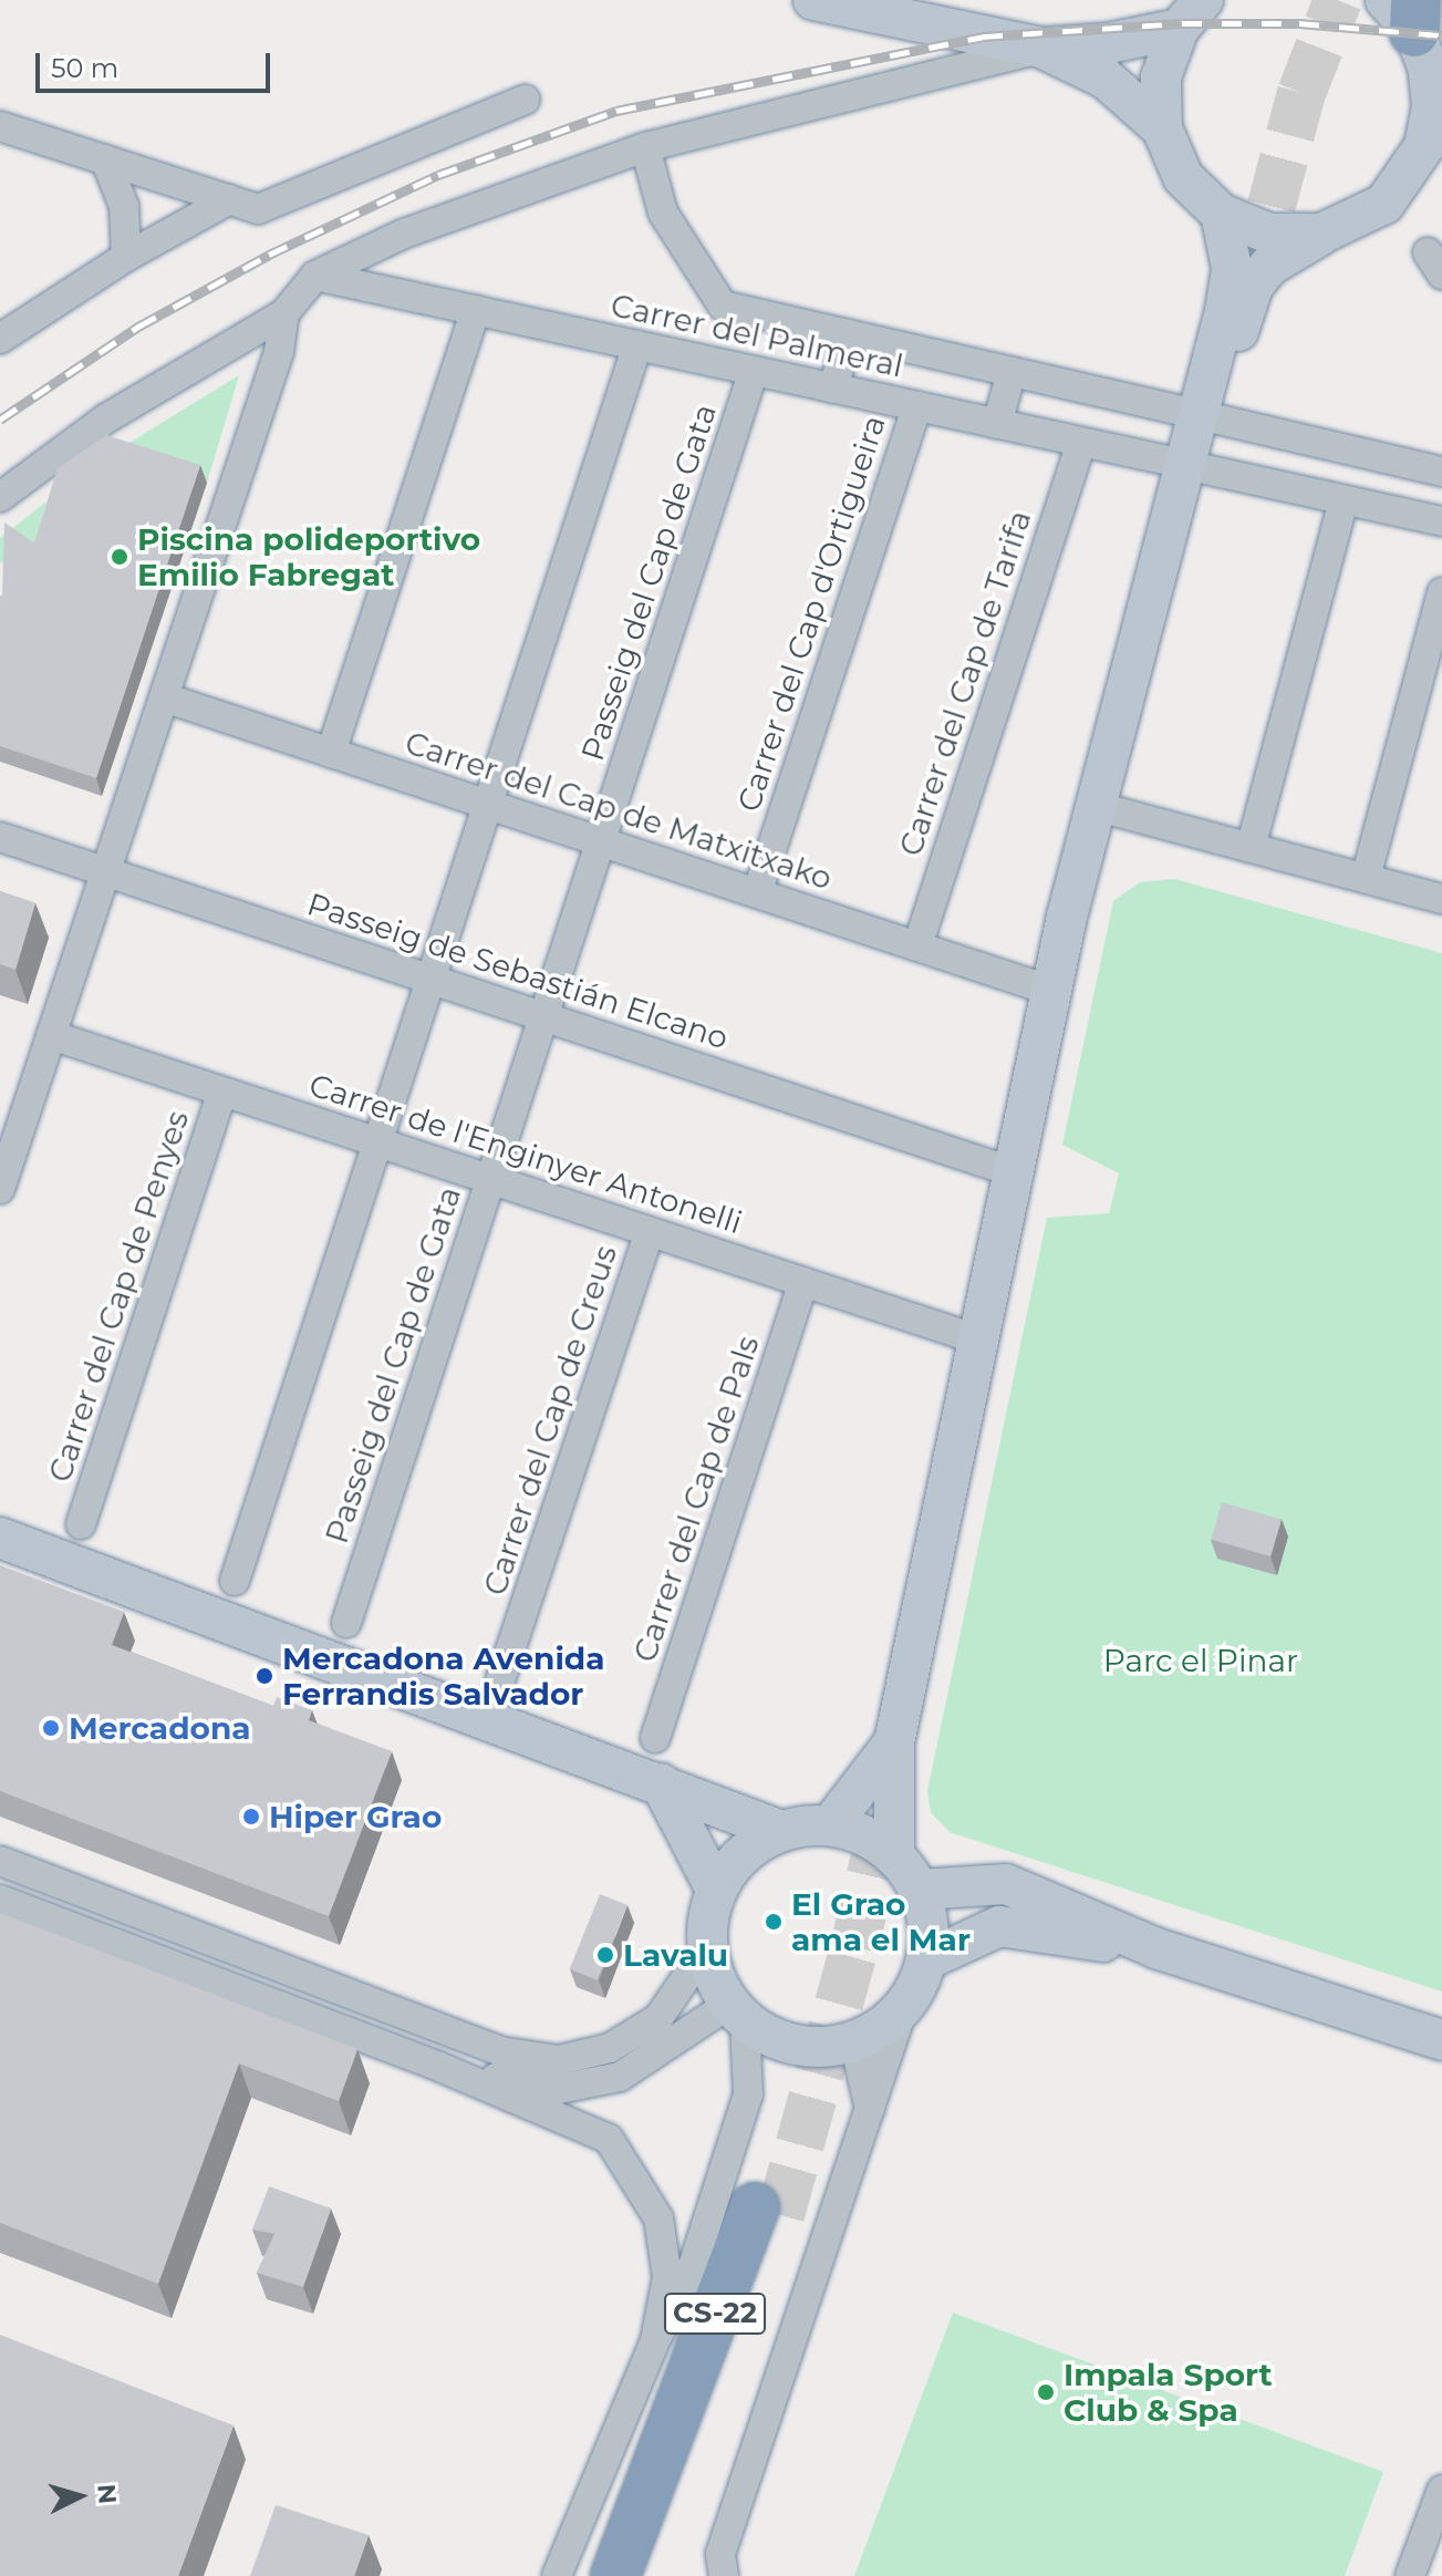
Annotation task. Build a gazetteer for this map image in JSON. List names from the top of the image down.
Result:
{
  "streets": {
    "highway": ["CS-22"],
    "street": [
      "Carrer del Palmeral",
      "Passeig del Cap de Gata",
      "Carrer del Cap d'Ortigueira",
      "Carrer del Cap de Tarifa",
      "Carrer del Cap de Matxitxako",
      "Passeig de Sebastián Elcano",
      "Carrer de l'Enginyer Antonelli",
      "Carrer del Cap de Penyes",
      "Carrer del Cap de Creus",
      "Carrer del Cap de Pals"
    ]
  },
  "crossings": [
    ["Carrer del Palmeral", "Passeig del Cap de Gata"],
    ["Carrer del Palmeral", "Carrer del Cap d'Ortigueira"],
    ["Carrer del Palmeral", "Carrer del Cap de Tarifa"],
    ["Passeig del Cap de Gata", "Carrer del Cap de Matxitxako"],
    ["Passeig del Cap de Gata", "Passeig de Sebastián Elcano"],
    ["Passeig del Cap de Gata", "Carrer de l'Enginyer Antonelli"],
    ["Carrer del Cap d'Ortigueira", "Carrer del Cap de Matxitxako"],
    ["Carrer del Cap de Tarifa", "Carrer del Cap de Matxitxako"],
    ["Carrer de l'Enginyer Antonelli", "Carrer del Cap de Penyes"],
    ["Carrer de l'Enginyer Antonelli", "Carrer del Cap de Creus"],
    ["Carrer de l'Enginyer Antonelli", "Carrer del Cap de Pals"]
  ],
  "parks": ["Parc el Pinar"],
  "places": [
    "Piscina polideportivo Emilio Fabregat",
    "Mercadona Avenida Ferrandis Salvador",
    "Mercadona",
    "Hiper Grao",
    "El Grao ama el Mar",
    "Lavalu",
    "Impala Sport Club & Spa"
  ],
  "scale_bar": "50 m",
  "north": "right"
}
